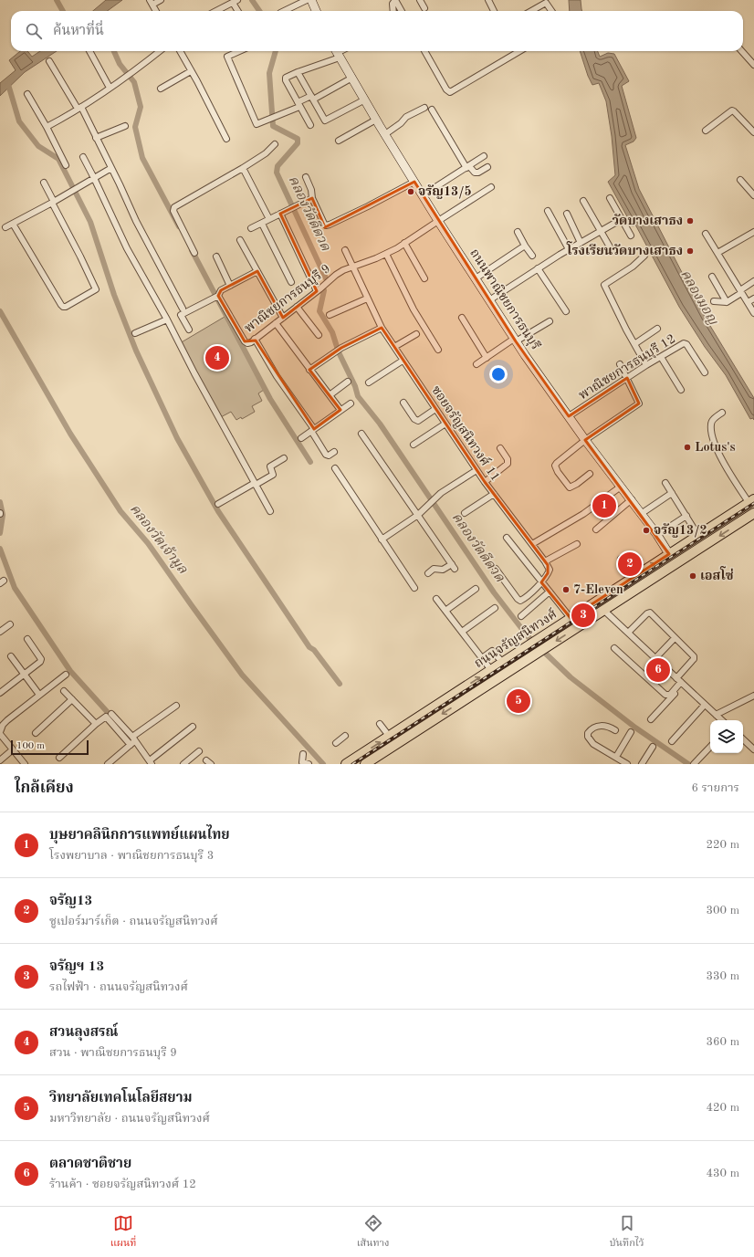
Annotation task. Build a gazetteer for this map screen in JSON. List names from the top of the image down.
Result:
{
  "streets": {
    "main road": ["ถนนพาณิชยการธนบุรี", "ถนนจรัญสนิทวงศ์"],
    "street": ["พาณิชยการธนบุรี 9", "พาณิชยการธนบุรี 12", "ซอยจรัญสนิทวงศ์ 11"]
  },
  "crossings": [
    ["พาณิชยการธนบุรี 9", "ถนนพาณิชยการธนบุรี"],
    ["พาณิชยการธนบุรี 9", "ซอยจรัญสนิทวงศ์ 11"],
    ["ถนนพาณิชยการธนบุรี", "พาณิชยการธนบุรี 12"],
    ["ถนนพาณิชยการธนบุรี", "ถนนจรัญสนิทวงศ์"]
  ],
  "water": ["คลองวัดดีดวด", "คลองมอญ", "คลองวัดเจ้ามูล"],
  "places": [
    "จรัญ13/5",
    "วัดบางเสาธง",
    "โรงเรียนวัดบางเสาธง",
    "Lotus's",
    "จรัญ13/2",
    "เอสโซ่",
    "7-Eleven"
  ],
  "scale_bar": "100 m",
  "page": {
    "search": "ค้นหาที่นี่",
    "pins": [
      "4",
      "1",
      "2",
      "3",
      "6",
      "5"
    ],
    "scale": "100 m",
    "heading": ["ใกล้เคียง", "6 รายการ"],
    "list": [
      {
        "mark": "1",
        "name": "บุษยาคลินิกการแพทย์แผนไทย",
        "note": "โรงพยาบาล · พาณิชยการธนบุรี 3",
        "value": "220 m"
      },
      {
        "mark": "2",
        "name": "จรัญ13",
        "note": "ซูเปอร์มาร์เก็ต · ถนนจรัญสนิทวงศ์",
        "value": "300 m"
      },
      {
        "mark": "3",
        "name": "จรัญฯ 13",
        "note": "รถไฟฟ้า · ถนนจรัญสนิทวงศ์",
        "value": "330 m"
      },
      {
        "mark": "4",
        "name": "สวนลุงสรณ์",
        "note": "สวน · พาณิชยการธนบุรี 9",
        "value": "360 m"
      },
      {
        "mark": "5",
        "name": "วิทยาลัยเทคโนโลยีสยาม",
        "note": "มหาวิทยาลัย · ถนนจรัญสนิทวงศ์",
        "value": "420 m"
      },
      {
        "mark": "6",
        "name": "ตลาดชาติชาย",
        "note": "ร้านค้า · ซอยจรัญสนิทวงศ์ 12",
        "value": "430 m"
      }
    ],
    "nav": ["แผนที่", "เส้นทาง", "บันทึกไว้"]
  }
}
